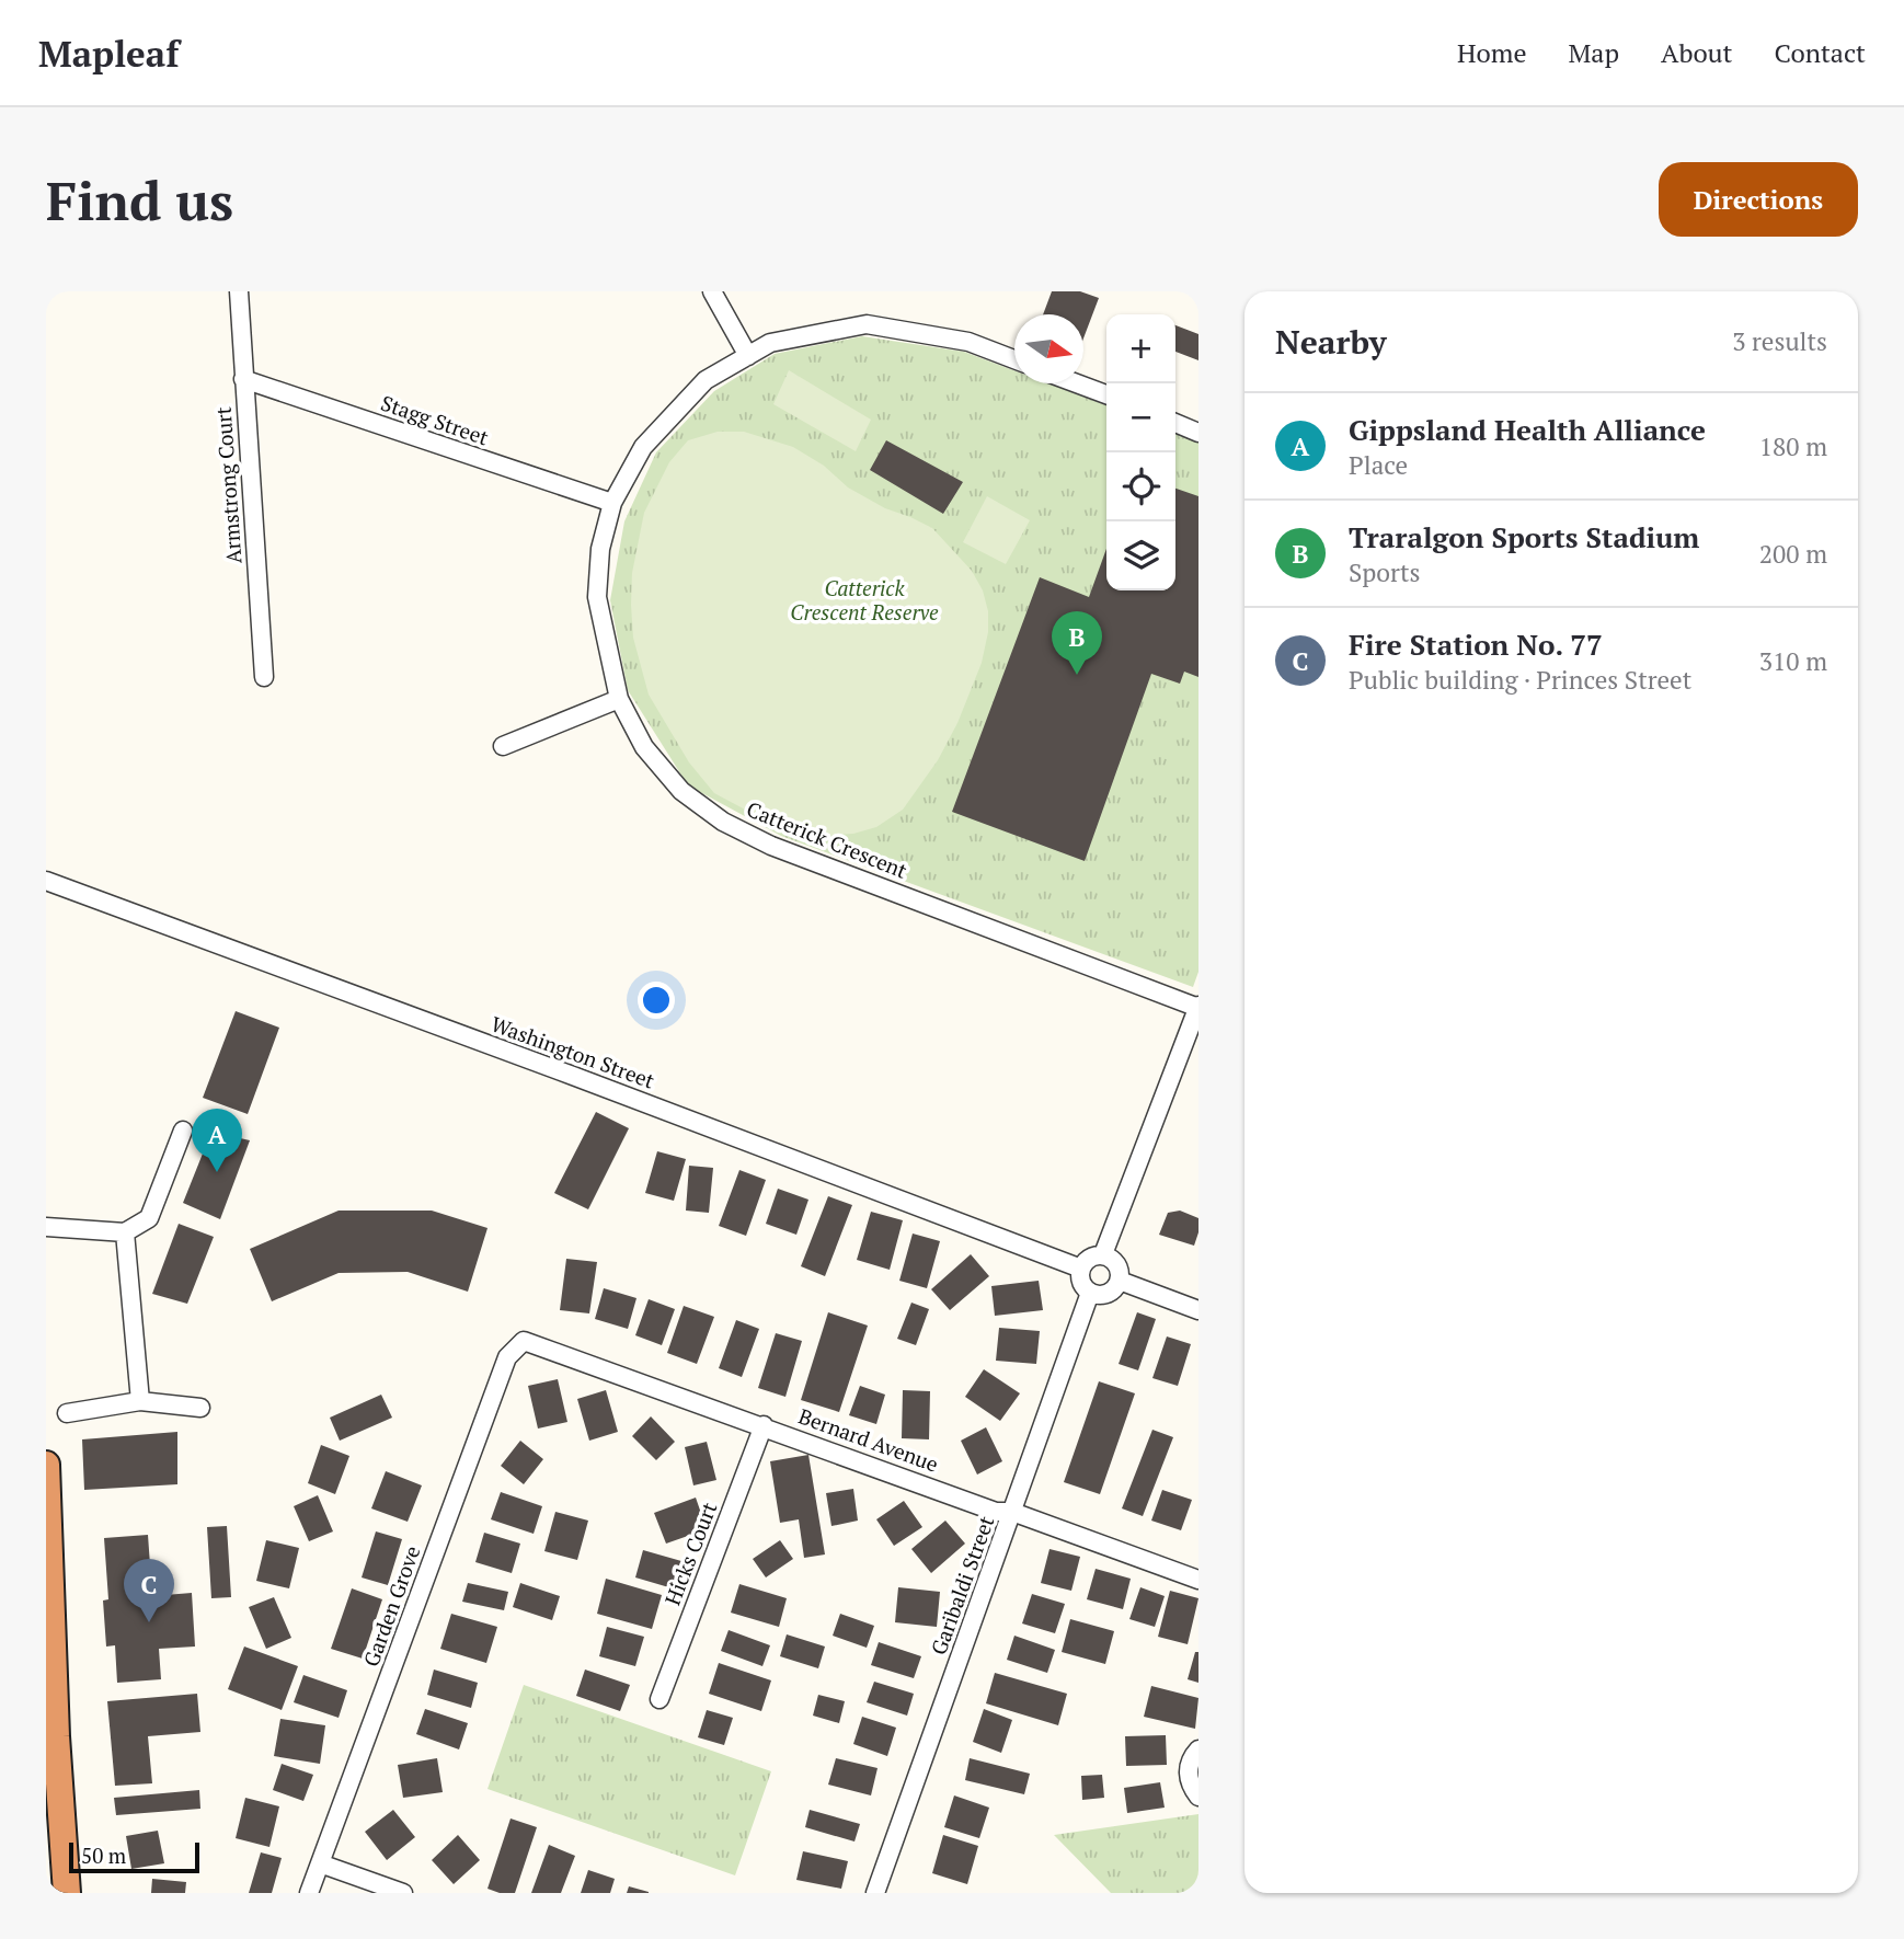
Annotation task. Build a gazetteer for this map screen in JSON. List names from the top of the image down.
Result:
{
  "streets": {
    "street": [
      "Stagg Street",
      "Armstrong Court",
      "Catterick Crescent",
      "Washington Street",
      "Bernard Avenue",
      "Hicks Court",
      "Garibaldi Street",
      "Garden Grove"
    ]
  },
  "crossings": [
    ["Stagg Street", "Armstrong Court"],
    ["Stagg Street", "Catterick Crescent"],
    ["Washington Street", "Garibaldi Street"],
    ["Bernard Avenue", "Hicks Court"],
    ["Bernard Avenue", "Garibaldi Street"],
    ["Bernard Avenue", "Garden Grove"]
  ],
  "parks": ["Catterick Crescent Reserve"],
  "scale_bar": "50 m",
  "north": "right",
  "page": {
    "header": "Mapleaf",
    "nav": [
      "Home",
      "Map",
      "About",
      "Contact"
    ],
    "buttons": "Directions",
    "title": "Find us",
    "heading": ["Nearby", "3 results"],
    "map_buttons": ["+", "−"],
    "list": [
      {
        "mark": "A",
        "name": "Gippsland Health Alliance",
        "note": "Place",
        "value": "180 m"
      },
      {
        "mark": "B",
        "name": "Traralgon Sports Stadium",
        "note": "Sports",
        "value": "200 m"
      },
      {
        "mark": "C",
        "name": "Fire Station No. 77",
        "note": "Public building · Princes Street",
        "value": "310 m"
      }
    ],
    "pins": ["B", "A", "C"],
    "scale": "50 m"
  }
}
